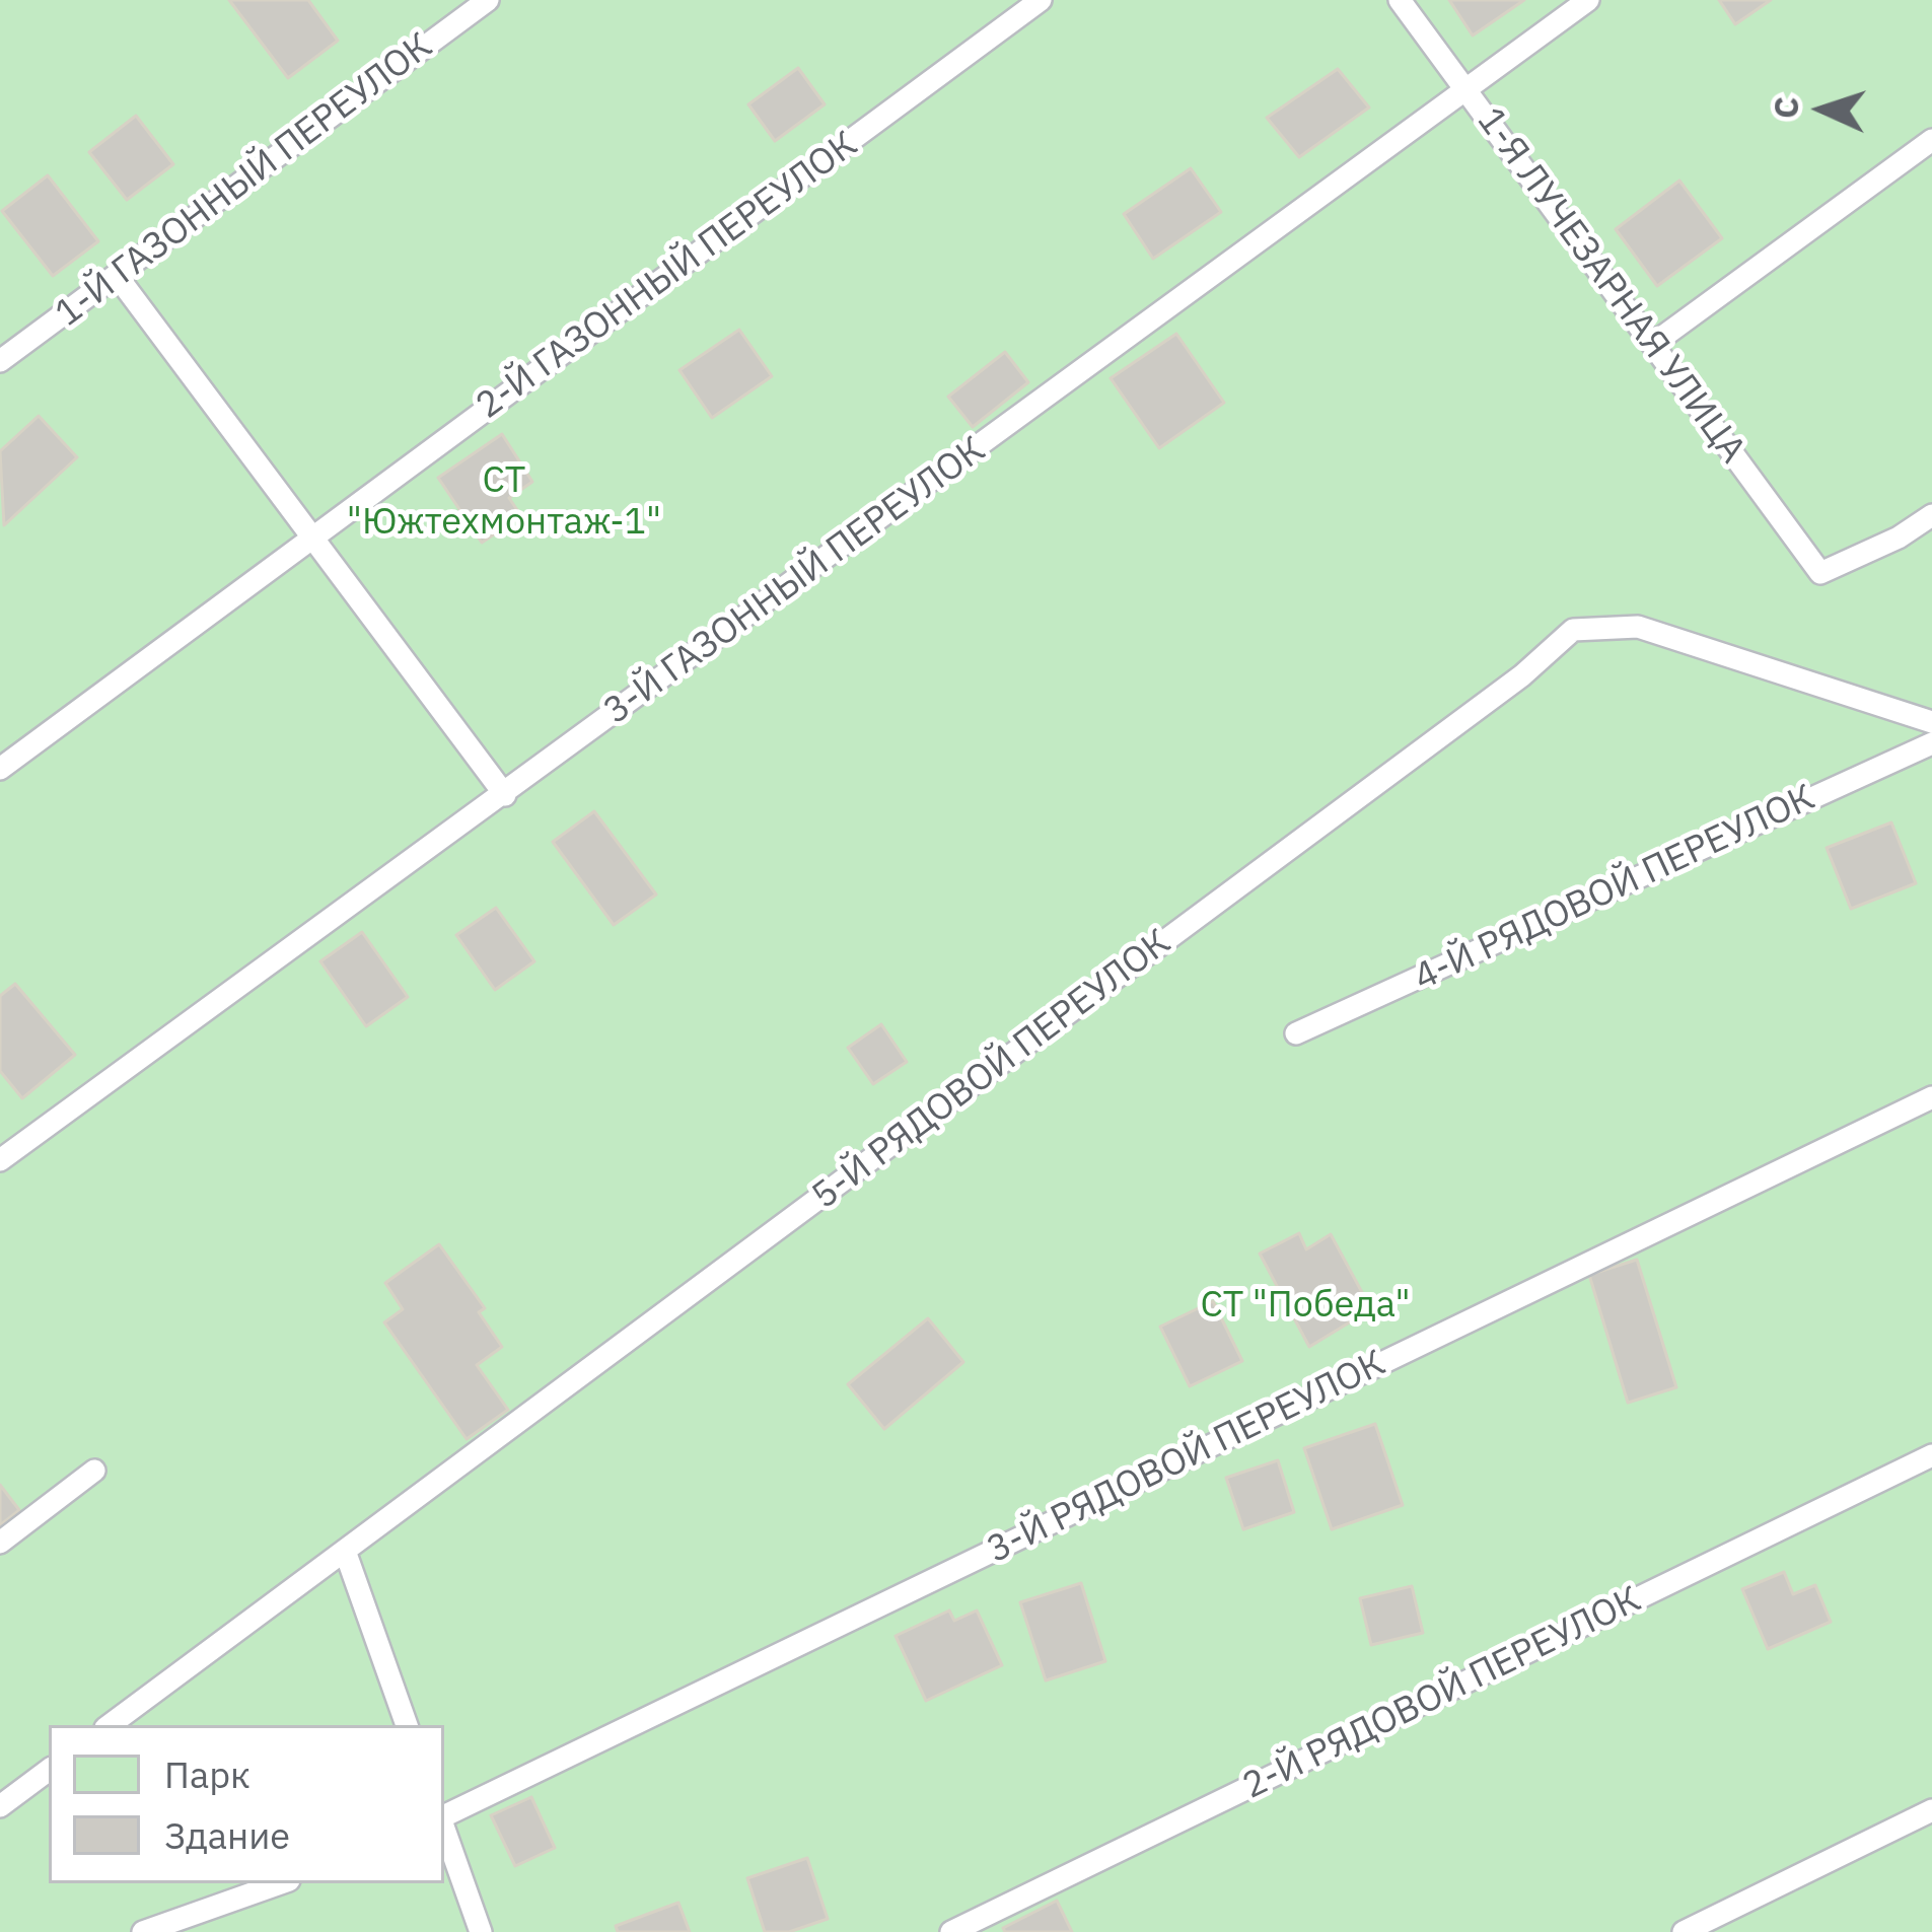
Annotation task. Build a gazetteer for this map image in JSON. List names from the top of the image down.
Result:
{
  "streets": {
    "lane": [
      "1-Й ГАЗОННЫЙ ПЕРЕУЛОК",
      "2-Й ГАЗОННЫЙ ПЕРЕУЛОК",
      "1-Я ЛУЧЕЗАРНАЯ УЛИЦА",
      "3-Й ГАЗОННЫЙ ПЕРЕУЛОК",
      "4-Й РЯДОВОЙ ПЕРЕУЛОК",
      "5-Й РЯДОВОЙ ПЕРЕУЛОК",
      "3-Й РЯДОВОЙ ПЕРЕУЛОК",
      "2-Й РЯДОВОЙ ПЕРЕУЛОК"
    ]
  },
  "crossings": [
    ["1-Я ЛУЧЕЗАРНАЯ УЛИЦА", "3-Й ГАЗОННЫЙ ПЕРЕУЛОК"]
  ],
  "parks": ["СТ \"Южтехмонтаж-1\"", "СТ \"Победа\""],
  "legend": ["Парк", "Здание"],
  "north": "left"
}
